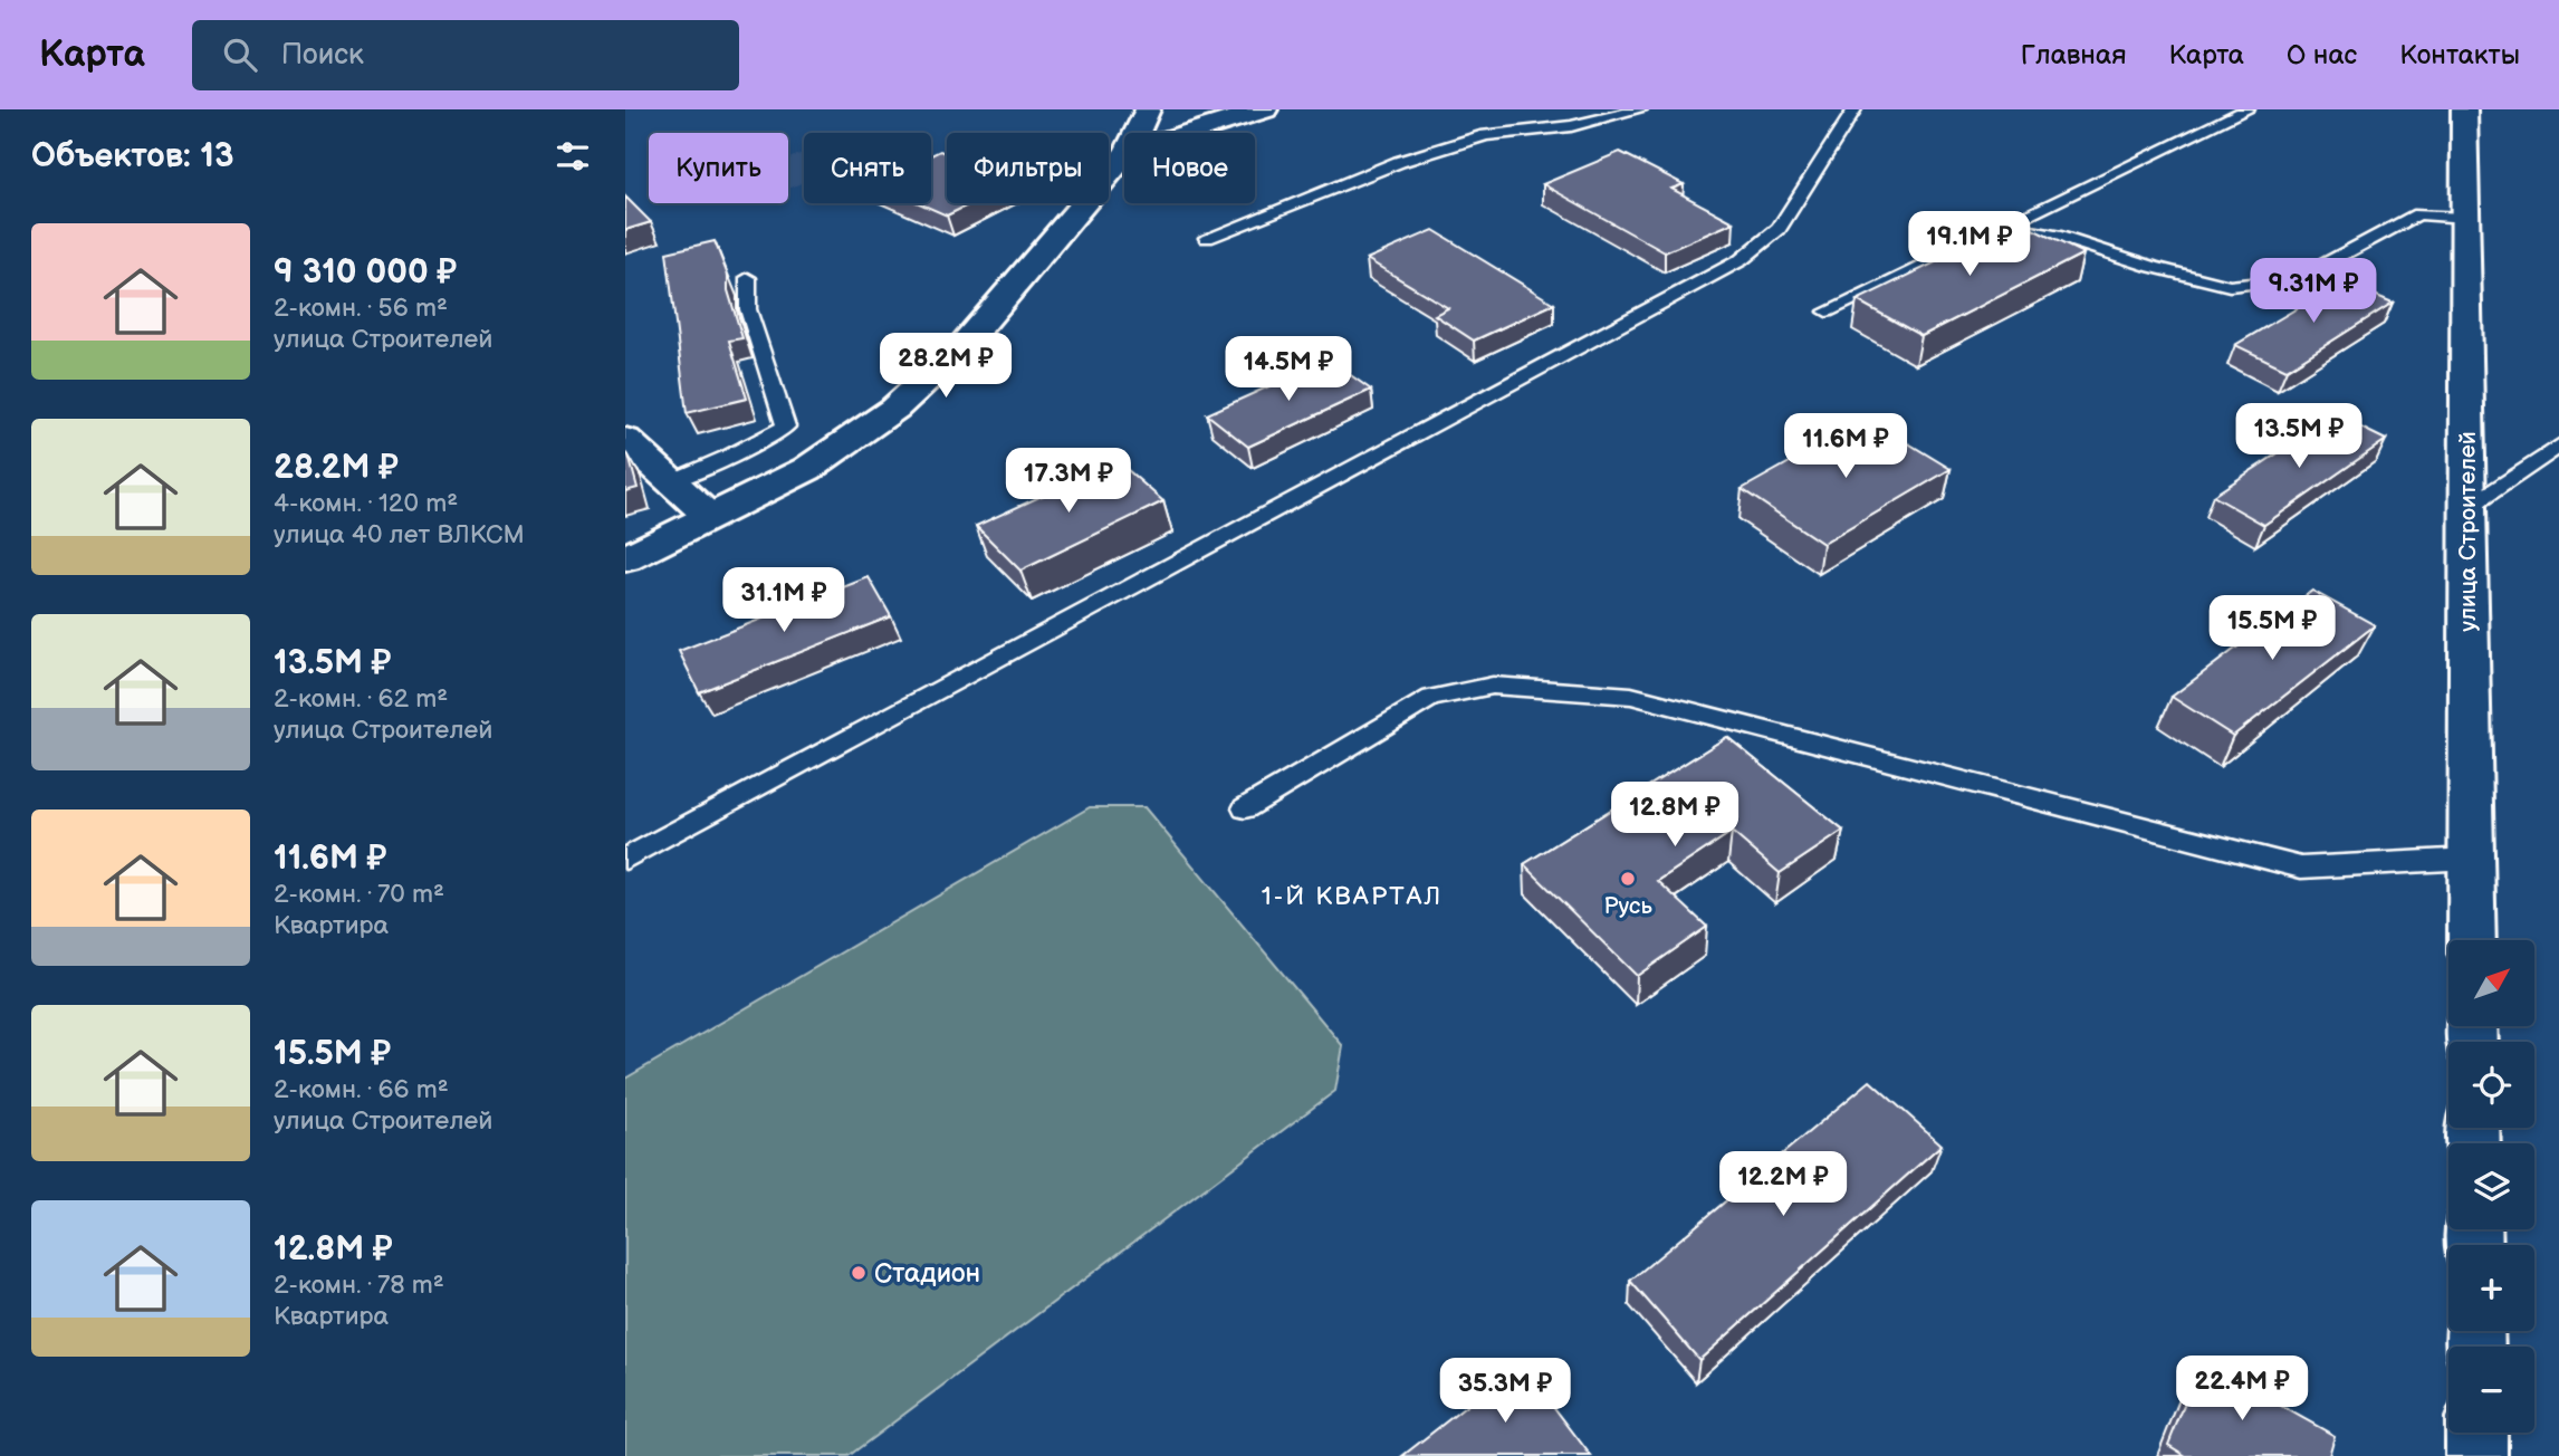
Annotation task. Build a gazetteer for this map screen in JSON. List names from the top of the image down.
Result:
{
  "streets": {
    "street": ["улица Строителей"]
  },
  "districts": ["1-Й КВАРТАЛ"],
  "places": ["Русь", "Стадион"],
  "north": "top right",
  "page": {
    "header": "Карта",
    "search": "Поиск",
    "nav": [
      "Главная",
      "Карта",
      "О нас",
      "Контакты"
    ],
    "heading": "Объектов: 13",
    "chip": [
      "Купить",
      "Снять",
      "Фильтры",
      "Новое"
    ],
    "list": [
      {
        "name": "9 310 000 ₽",
        "note": "2-комн. · 56 m² · улица Строителей"
      },
      {
        "name": "28.2M ₽",
        "note": "4-комн. · 120 m² · улица 40 лет ВЛКСМ"
      },
      {
        "name": "13.5M ₽",
        "note": "2-комн. · 62 m² · улица Строителей"
      },
      {
        "name": "11.6M ₽",
        "note": "2-комн. · 70 m² · Квартира"
      },
      {
        "name": "15.5M ₽",
        "note": "2-комн. · 66 m² · улица Строителей"
      },
      {
        "name": "12.8M ₽",
        "note": "2-комн. · 78 m² · Квартира"
      }
    ],
    "price": [
      "19.1M ₽",
      "9.31M ₽",
      "28.2M ₽",
      "14.5M ₽",
      "13.5M ₽",
      "11.6M ₽",
      "17.3M ₽",
      "31.1M ₽",
      "15.5M ₽",
      "12.8M ₽",
      "12.2M ₽",
      "22.4M ₽",
      "35.3M ₽"
    ],
    "map_buttons": ["+", "−"]
  }
}
